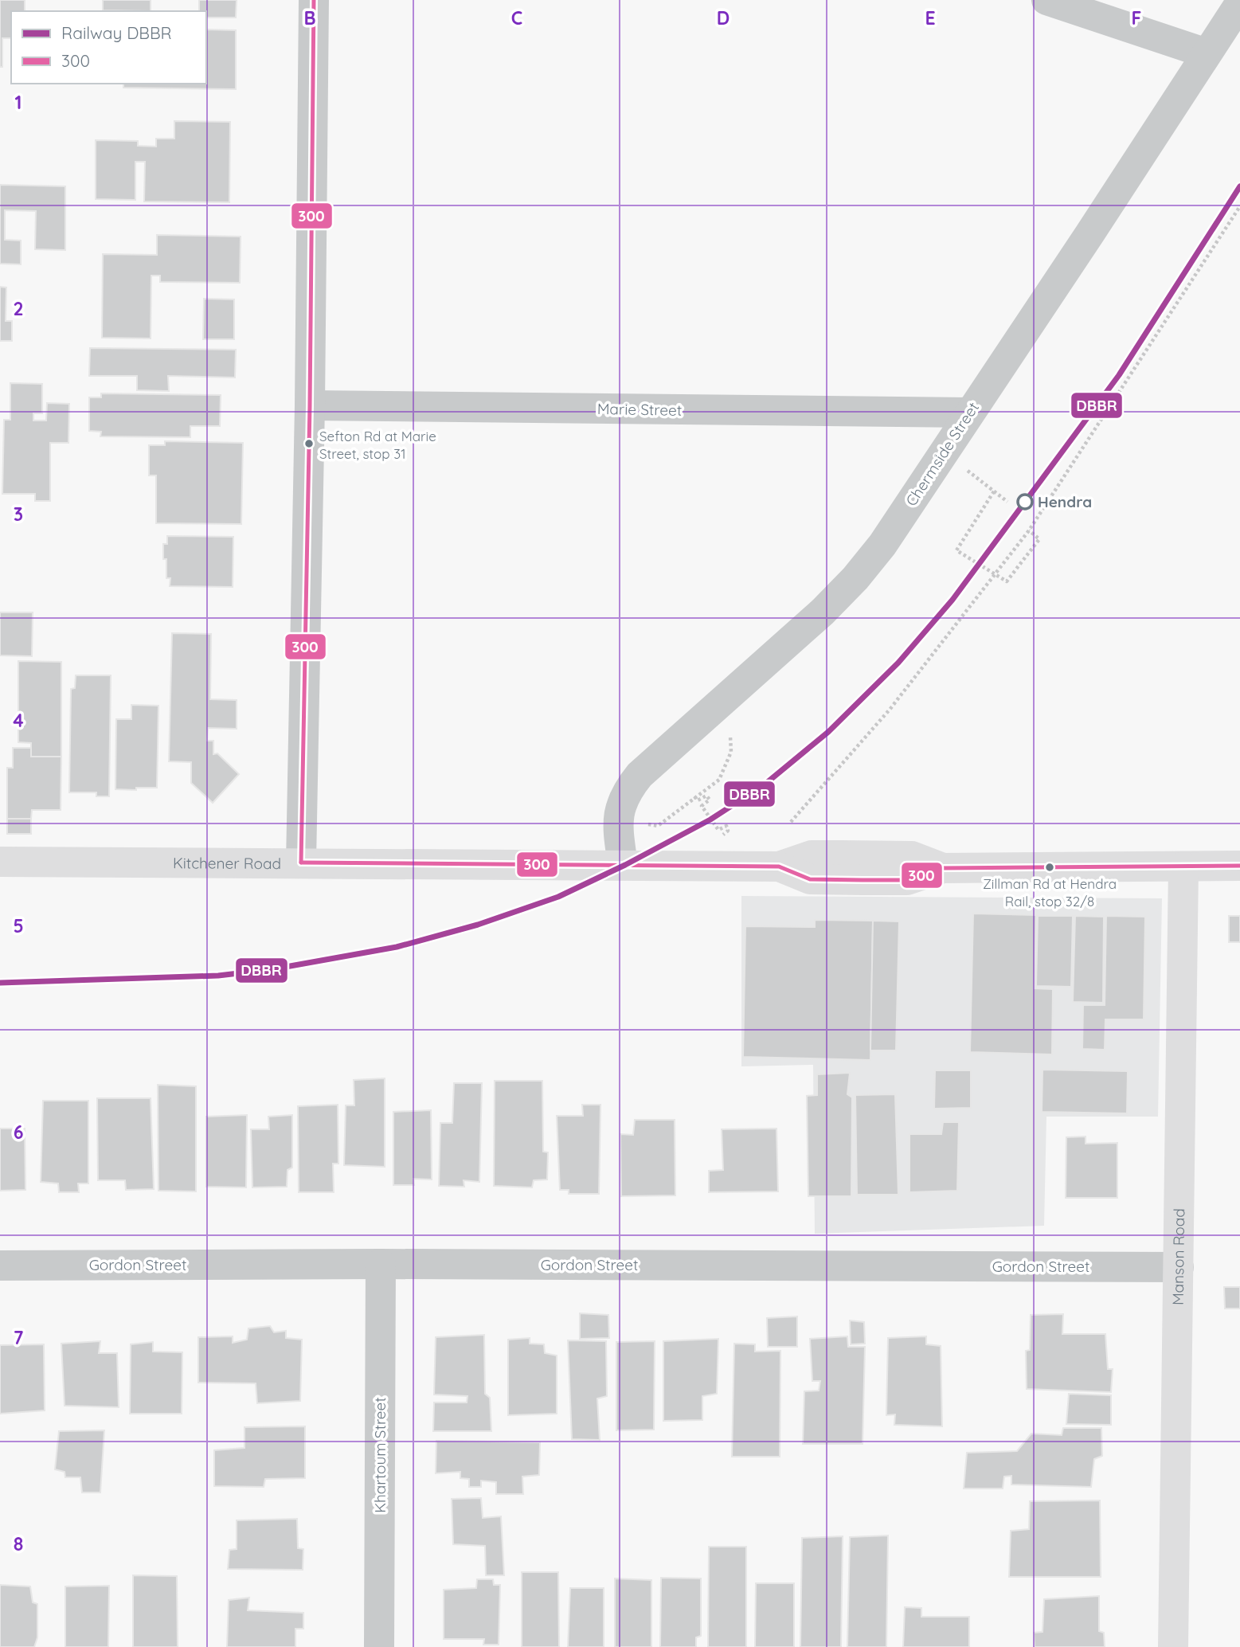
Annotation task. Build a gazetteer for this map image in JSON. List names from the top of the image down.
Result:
{
  "streets": {
    "main road": ["Kitchener Road", "Manson Road"],
    "street": [
      "Marie Street",
      "Chermside Street",
      "Gordon Street",
      "Khartoum Street"
    ]
  },
  "crossings": [
    ["Marie Street", "Chermside Street"],
    ["Chermside Street", "Kitchener Road"],
    ["Kitchener Road", "Manson Road"],
    ["Manson Road", "Gordon Street"],
    ["Gordon Street", "Khartoum Street"]
  ],
  "places": ["Sefton Rd at Marie Street, stop 31", "Hendra", "Zillman Rd at Hendra Rail, stop 32/8"],
  "lines": ["transit line 300", "rail line DBBR"],
  "legend": ["Railway DBBR", "300"],
  "grid": {
    "columns": [
      "B",
      "C",
      "D",
      "E",
      "F"
    ],
    "rows": [
      "1",
      "2",
      "3",
      "4",
      "5",
      "6",
      "7",
      "8"
    ]
  }
}
